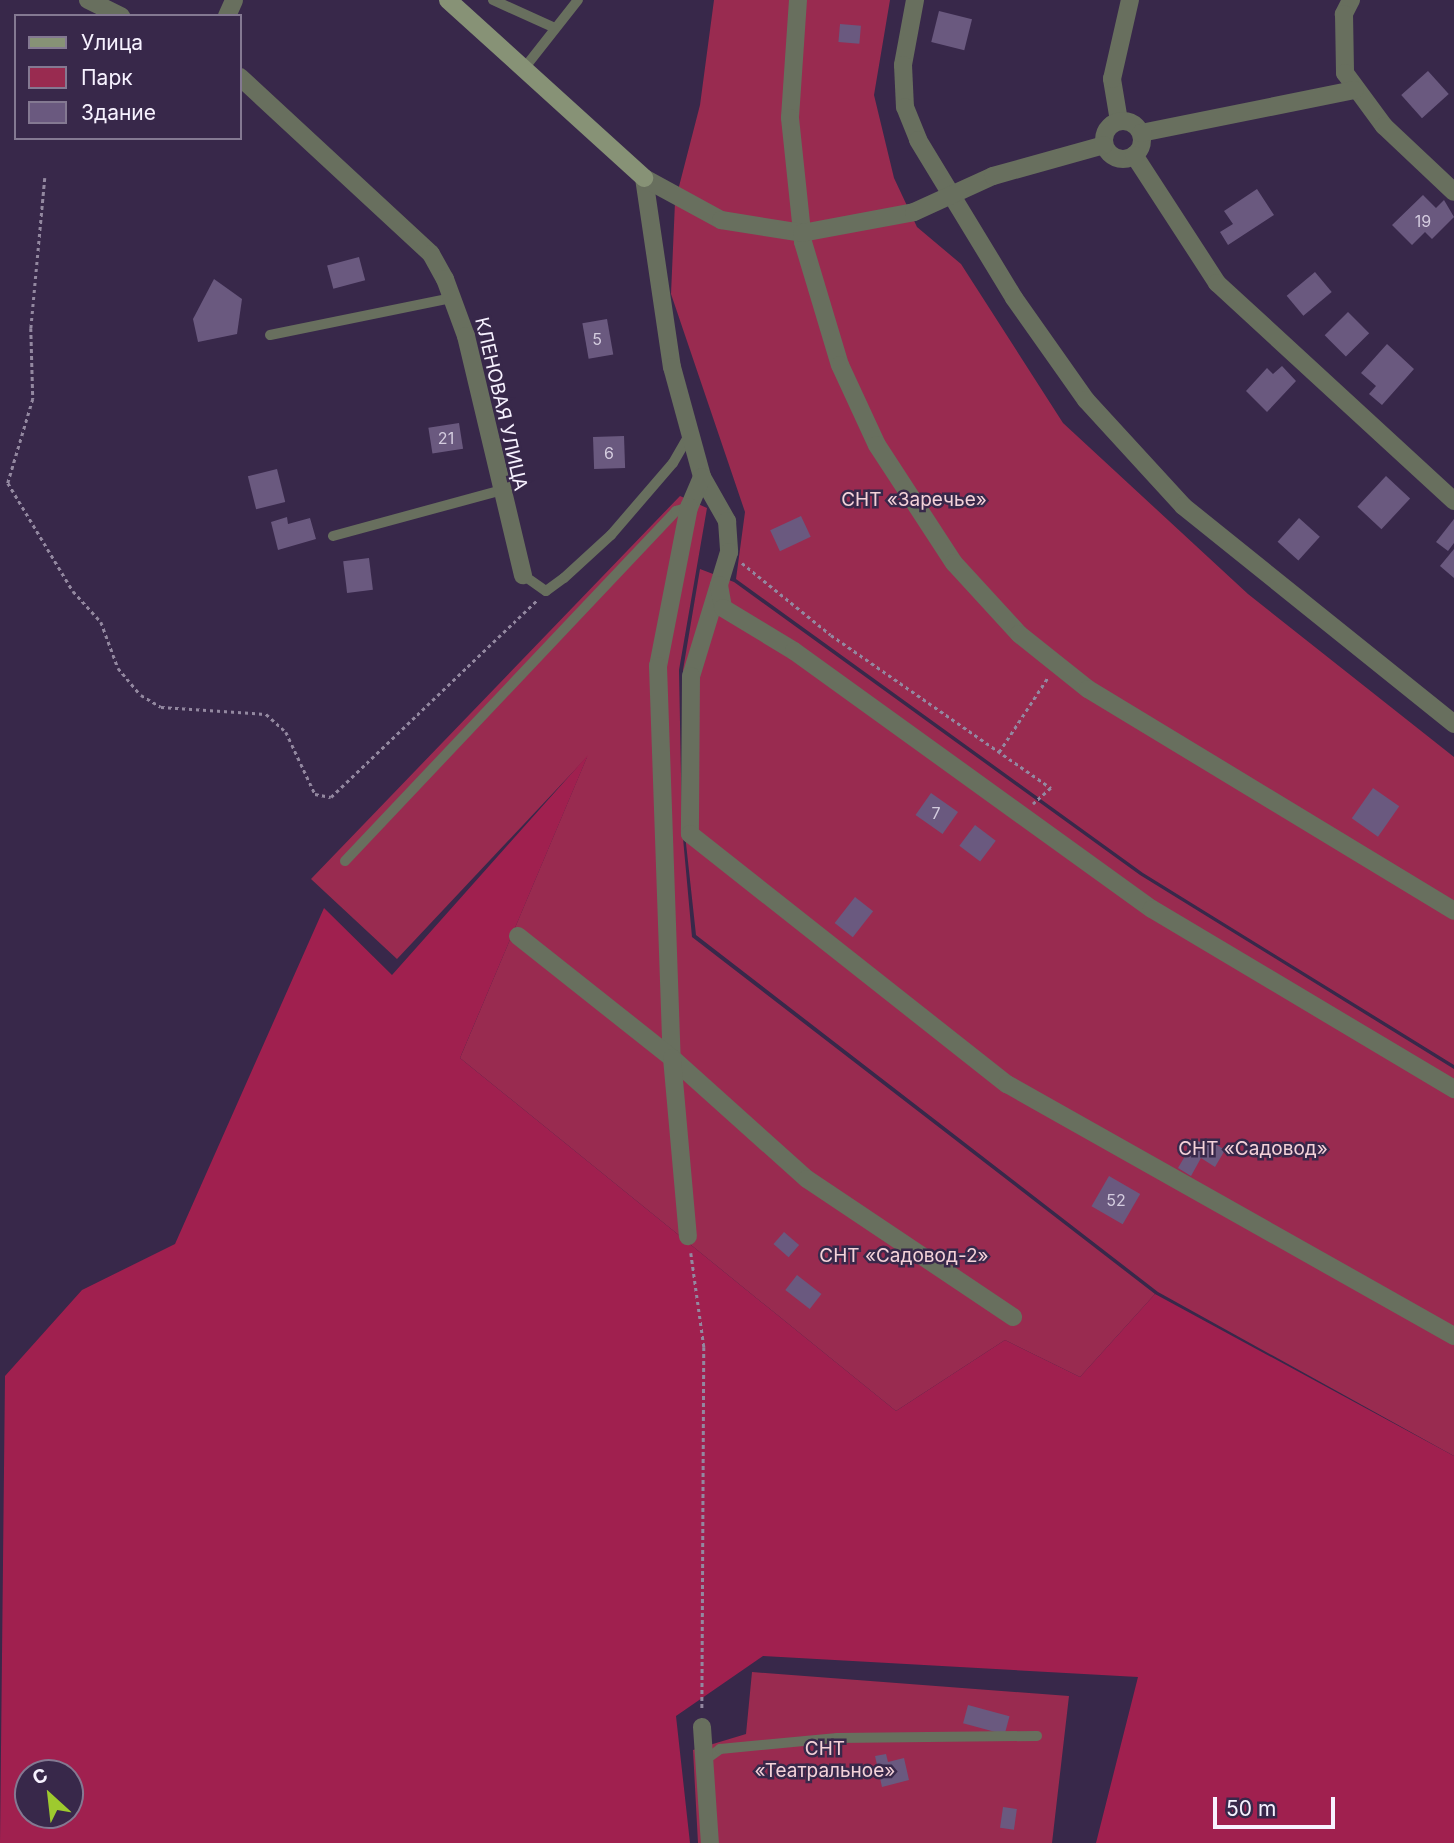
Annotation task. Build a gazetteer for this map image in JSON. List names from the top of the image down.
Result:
{
  "streets": {
    "street": ["КЛЕНОВАЯ УЛИЦА"]
  },
  "parks": [
    "СНТ «Заречье»",
    "СНТ «Садовод»",
    "СНТ «Садовод-2»",
    "СНТ «Театральное»"
  ],
  "house_numbers": [
    "19",
    "5",
    "21",
    "6",
    "7",
    "52"
  ],
  "legend": ["Улица", "Парк", "Здание"],
  "scale_bar": "50 m",
  "north": "top left"
}
